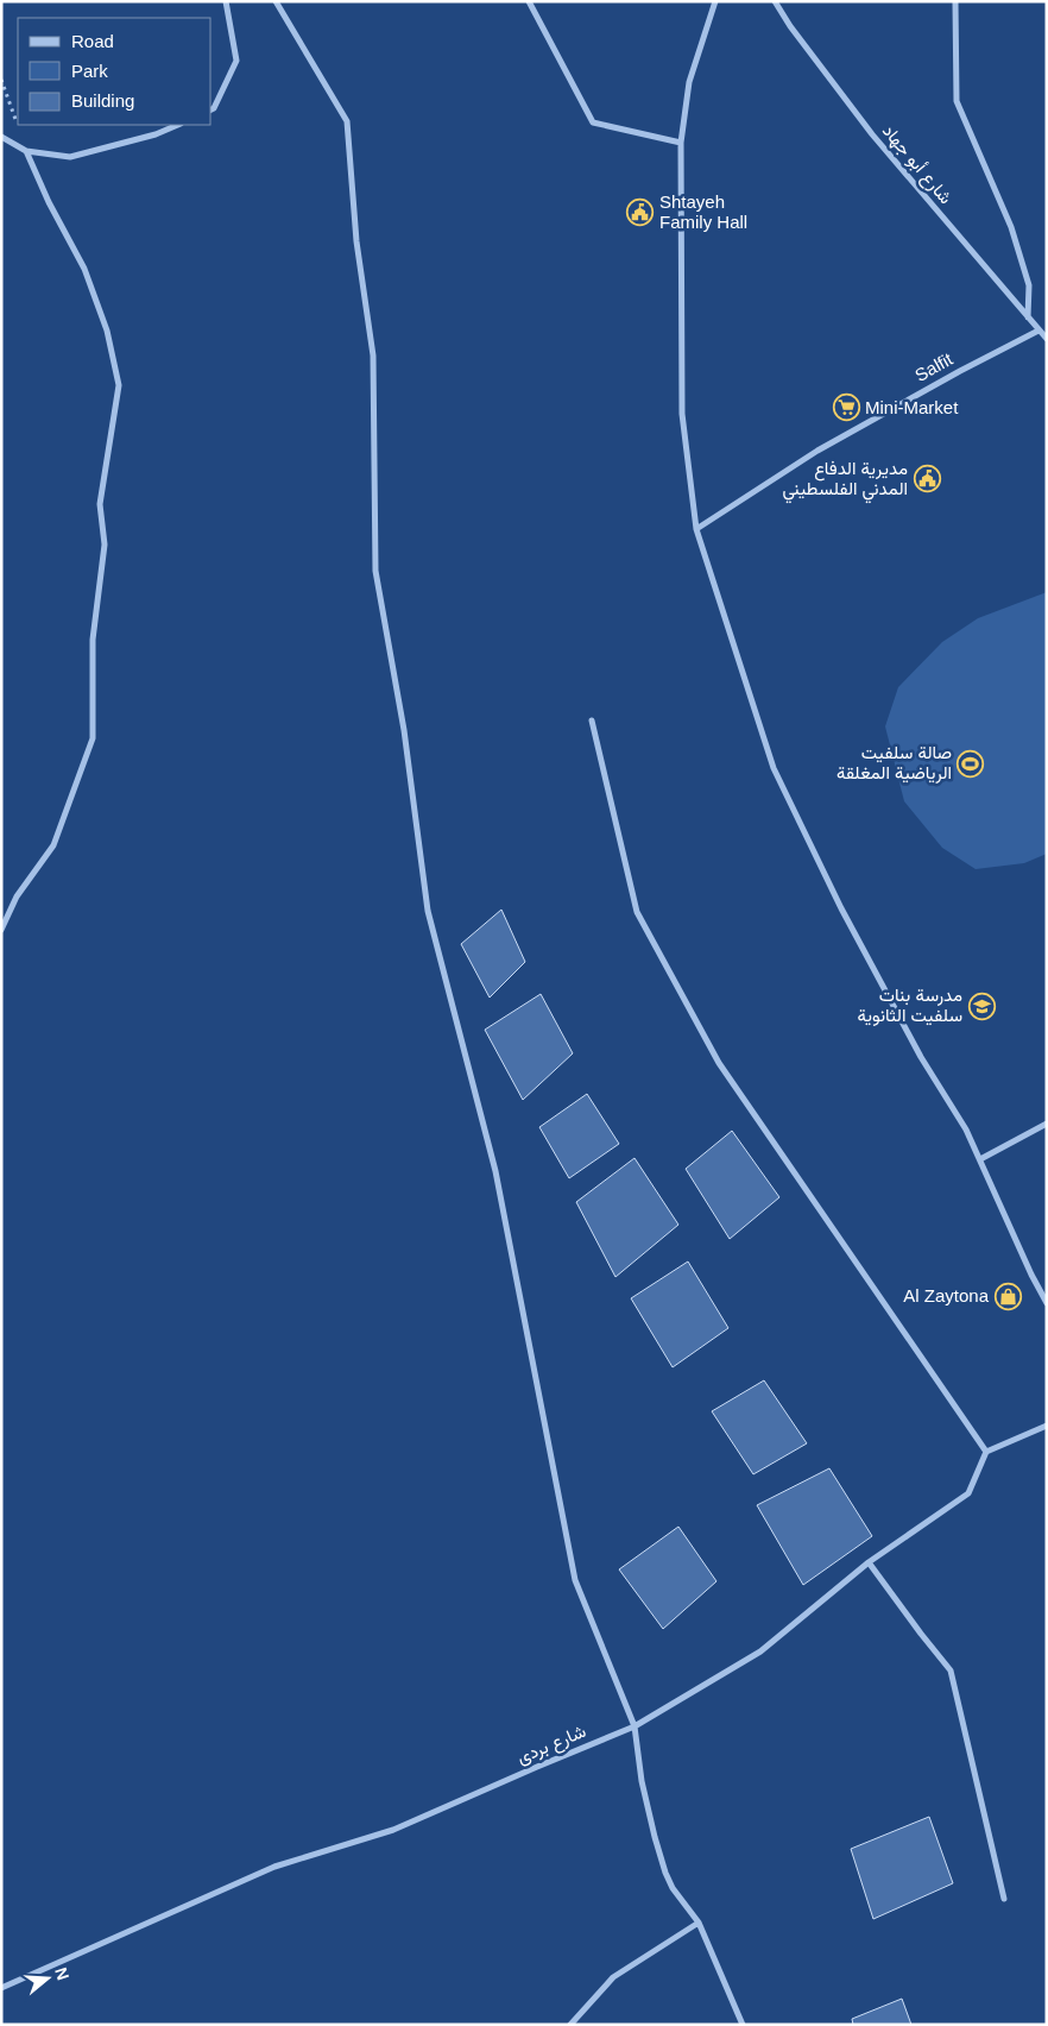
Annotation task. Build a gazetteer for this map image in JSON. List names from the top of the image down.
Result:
{
  "streets": {
    "street": ["شارع أبو جهاد", "Salfit", "شارع بردى"]
  },
  "crossings": [
    ["شارع أبو جهاد", "Salfit"]
  ],
  "places": {
    "public building": ["Shtayeh Family Hall", "مديرية الدفاع المدني الفلسطيني"],
    "supermarket": ["Mini-Market"],
    "sports": ["صالة سلفيت الرياضية المغلقة"],
    "school or university": ["مدرسة بنات سلفيت الثانوية"],
    "shop": ["Al Zaytona"]
  },
  "legend": ["Road", "Park", "Building"],
  "north": "right"
}
